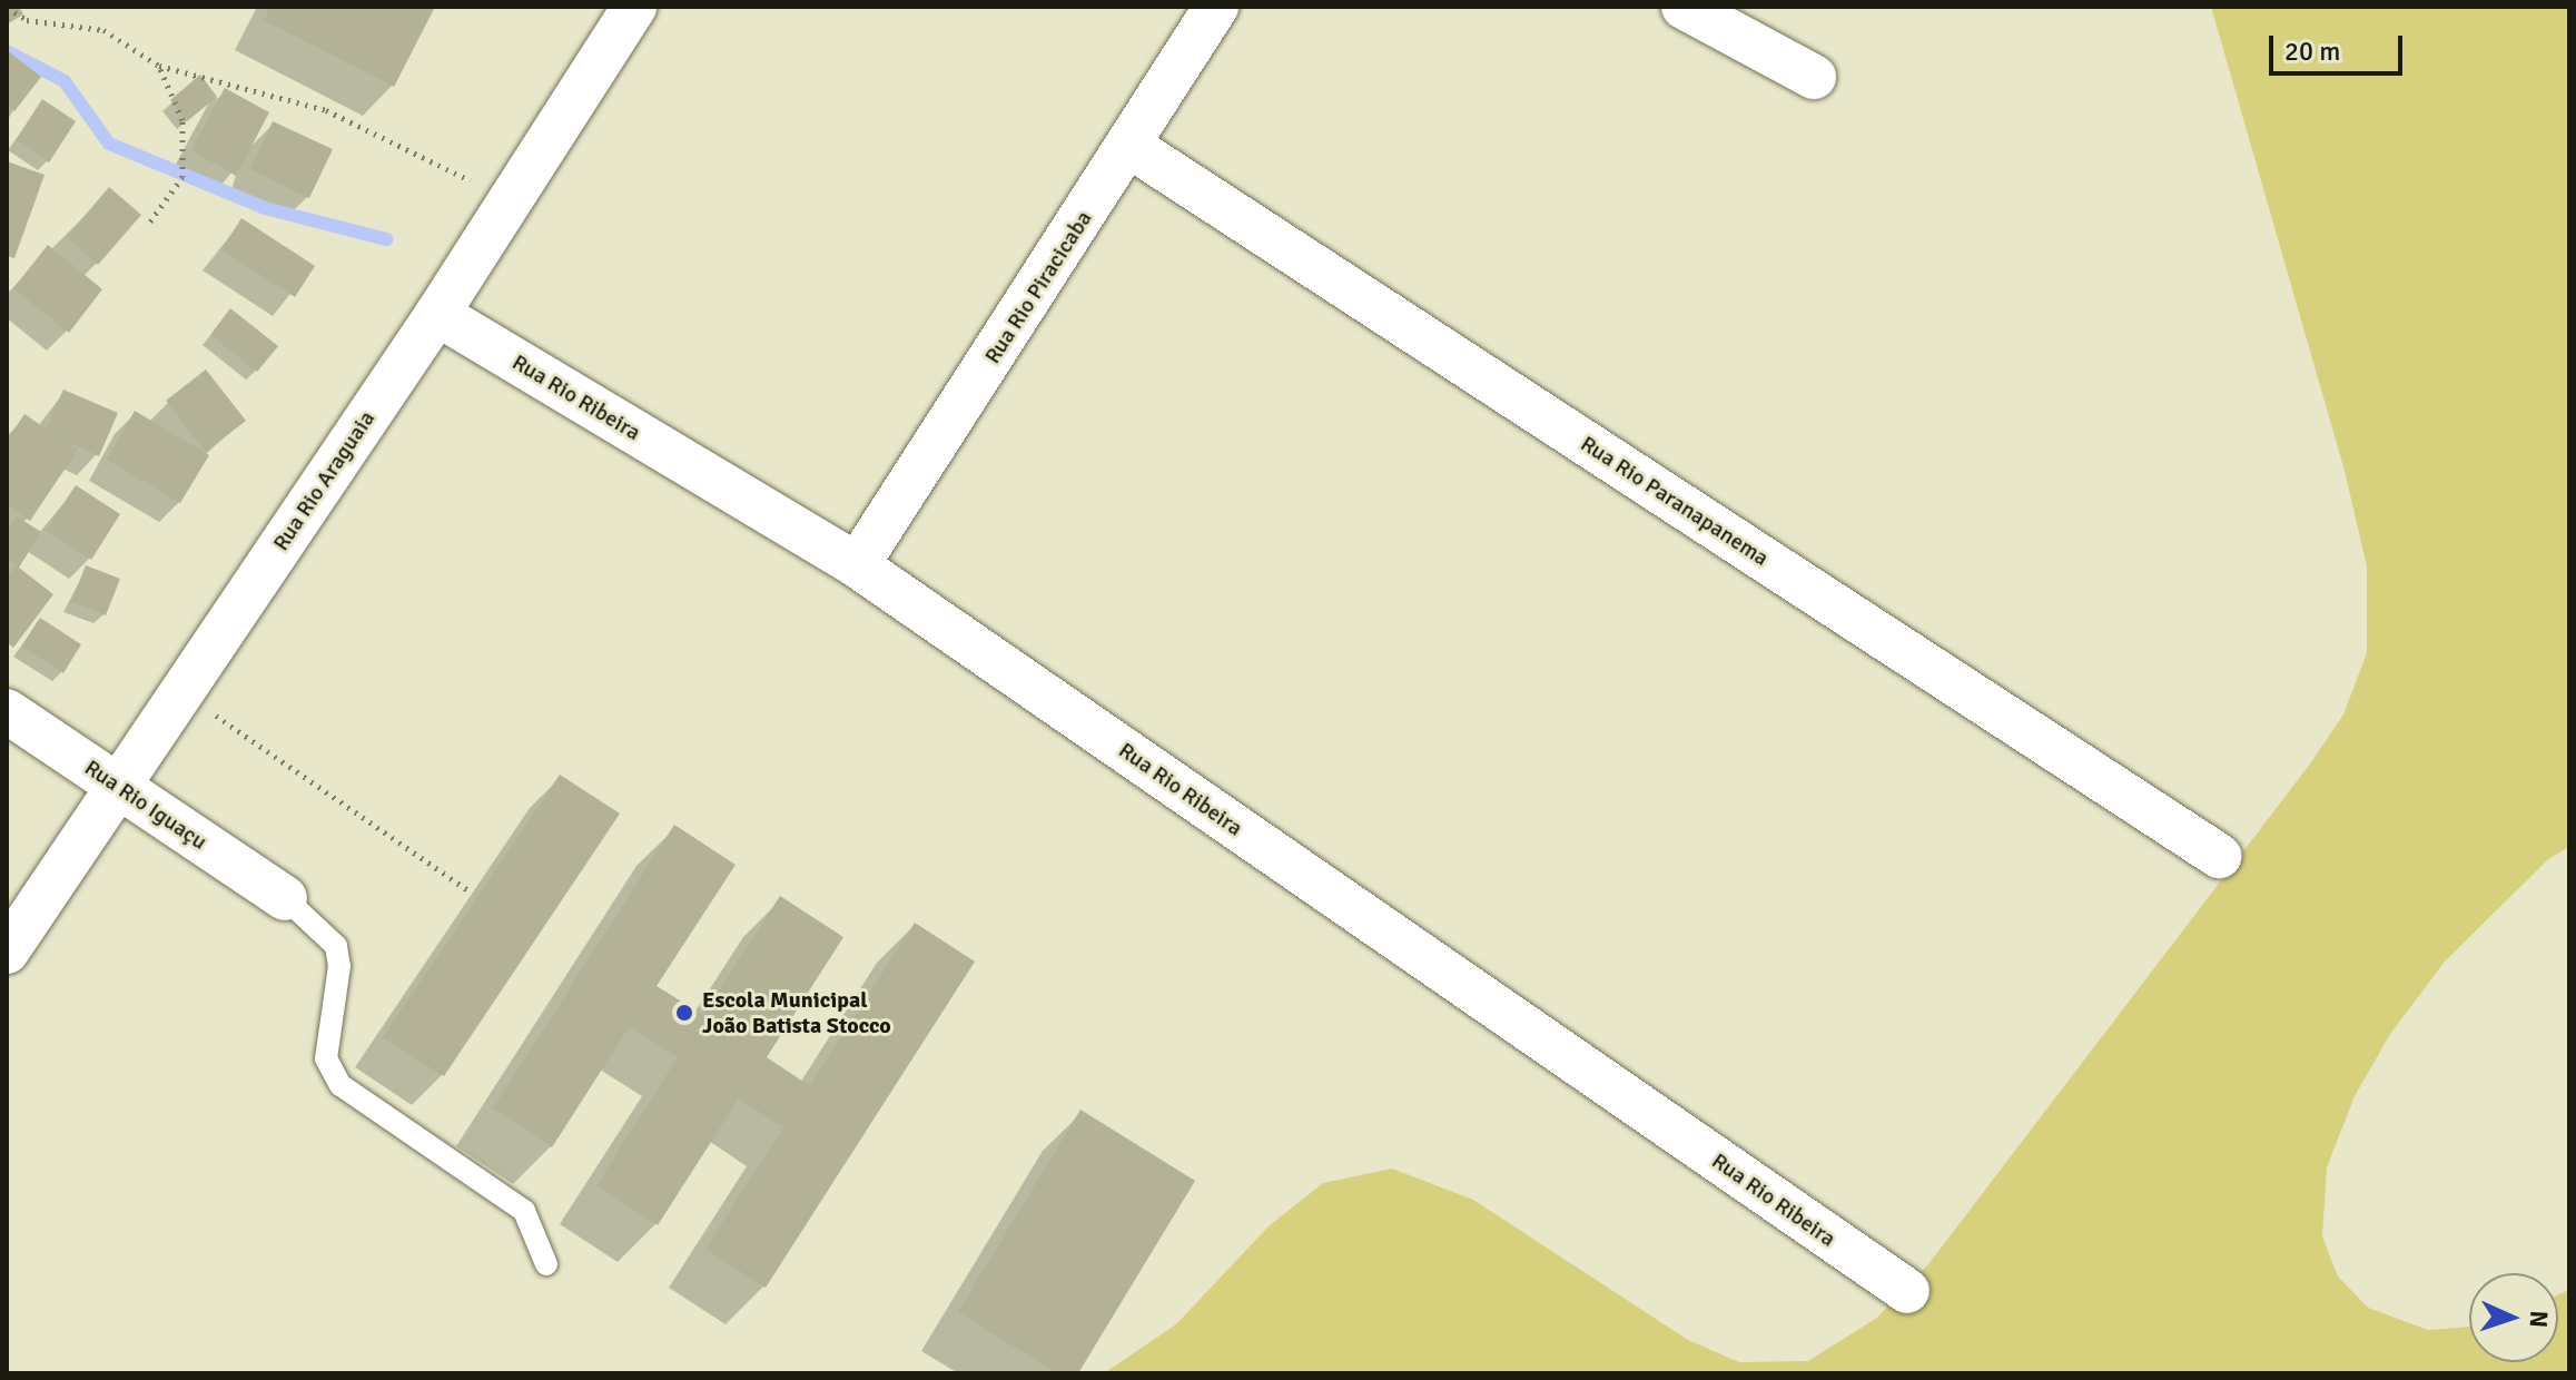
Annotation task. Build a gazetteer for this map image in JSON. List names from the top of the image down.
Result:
{
  "streets": {
    "street": [
      "Rua Rio Piracicaba",
      "Rua Rio Ribeira",
      "Rua Rio Araguaia",
      "Rua Rio Paranapanema",
      "Rua Rio Iguaçu"
    ]
  },
  "crossings": [
    ["Rua Rio Piracicaba", "Rua Rio Ribeira"],
    ["Rua Rio Piracicaba", "Rua Rio Paranapanema"],
    ["Rua Rio Ribeira", "Rua Rio Araguaia"],
    ["Rua Rio Araguaia", "Rua Rio Iguaçu"]
  ],
  "places": ["Escola Municipal João Batista Stocco"],
  "scale_bar": "20 m",
  "north": "right"
}
